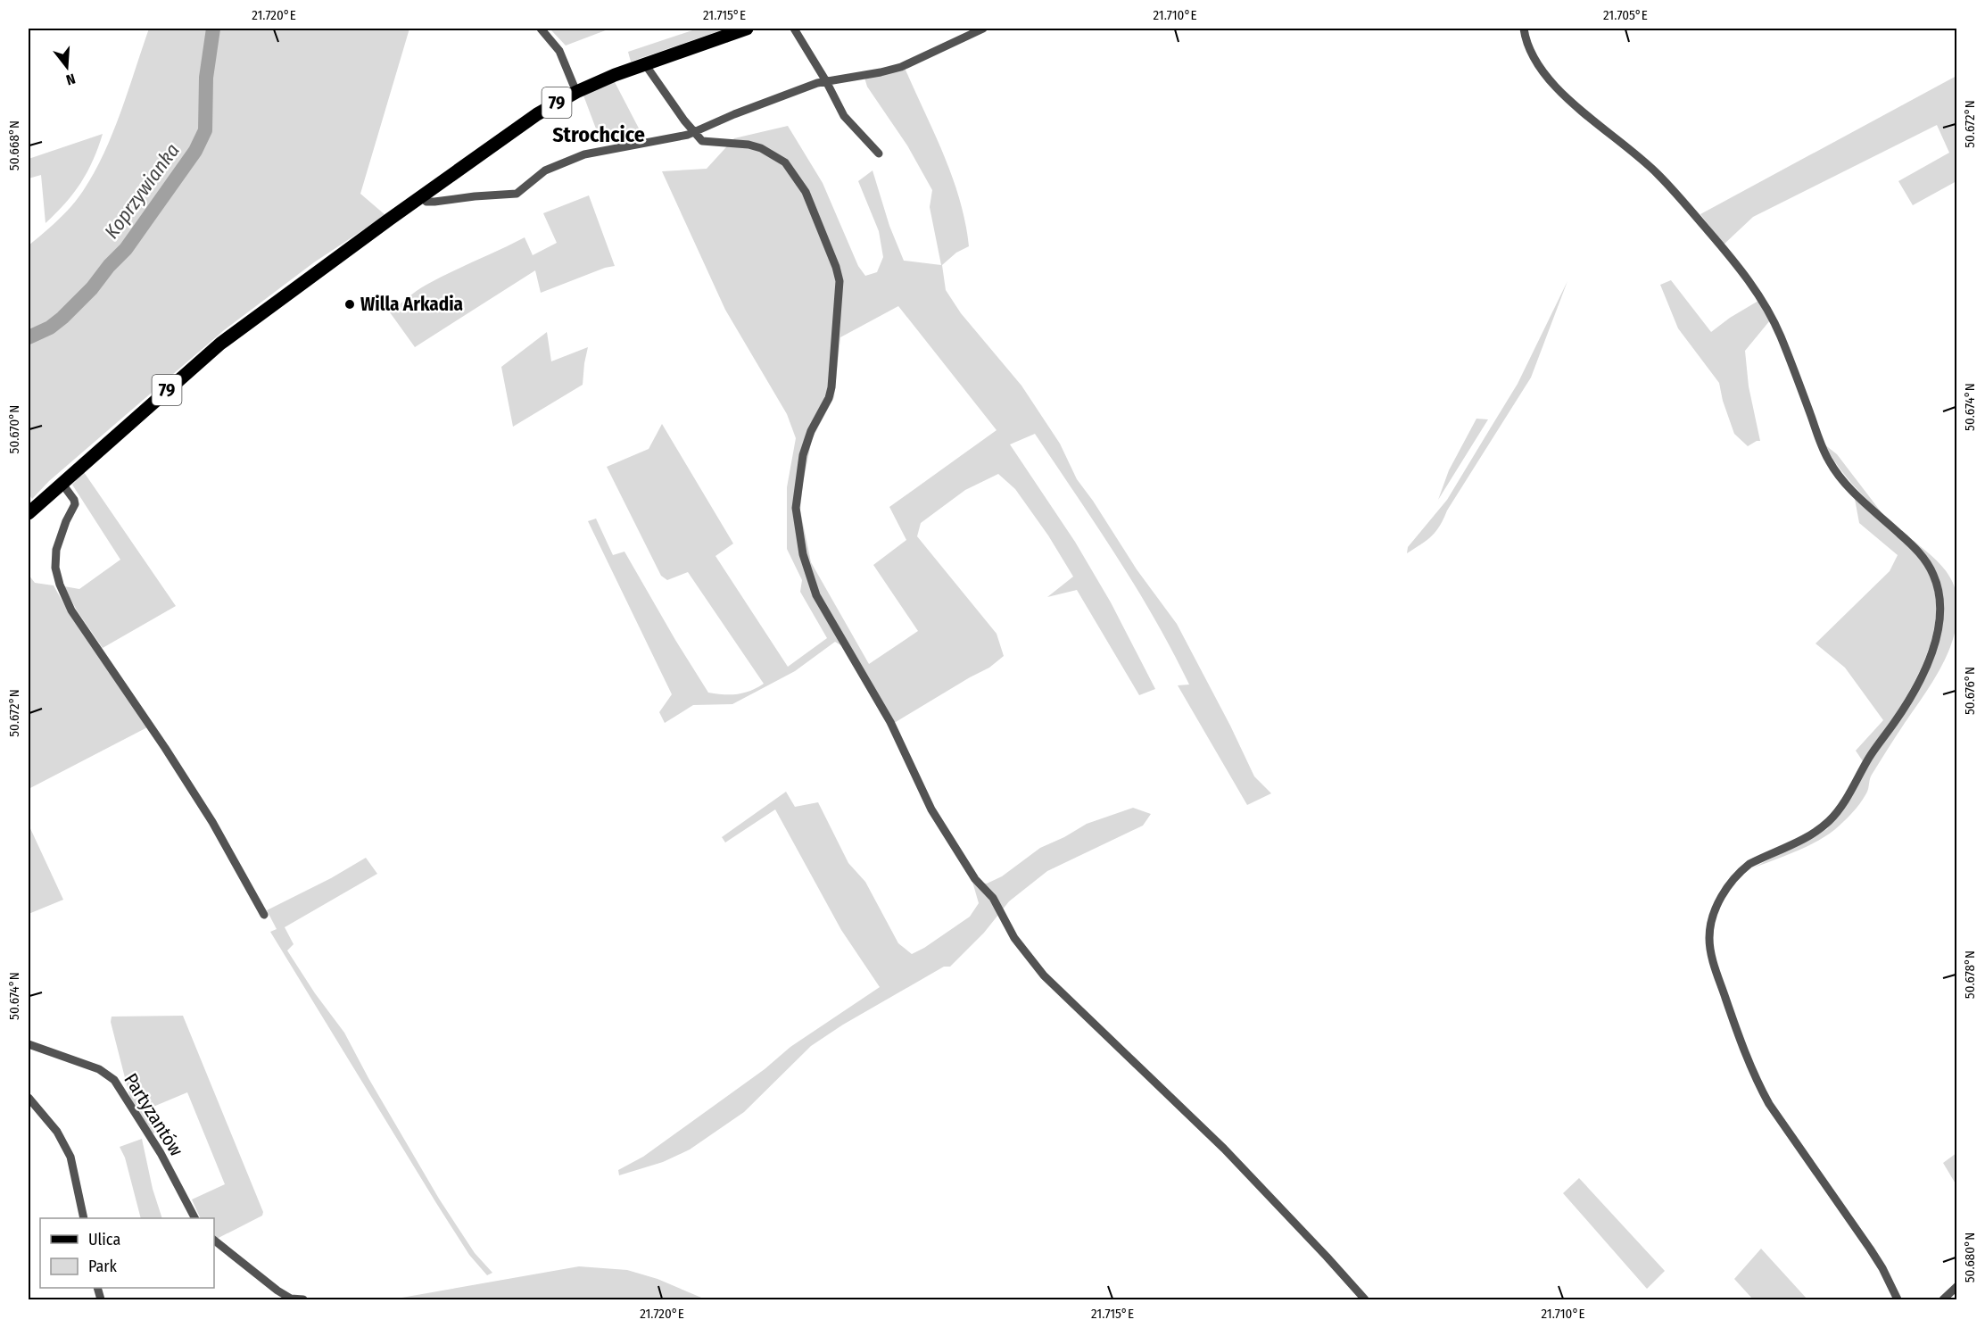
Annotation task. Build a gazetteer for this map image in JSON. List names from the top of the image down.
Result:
{
  "streets": {
    "main road": ["79"],
    "street": ["Partyzantów"]
  },
  "districts": ["Strochcice"],
  "water": ["Koprzywianka"],
  "places": ["Willa Arkadia"],
  "legend": ["Ulica", "Park"],
  "north": "bottom",
  "coordinates": [
    "21.720°E",
    "21.715°E",
    "21.710°E",
    "21.705°E",
    "50.672°N",
    "50.668°N",
    "50.674°N",
    "50.670°N",
    "50.676°N",
    "50.678°N",
    "50.680°N"
  ]
}
